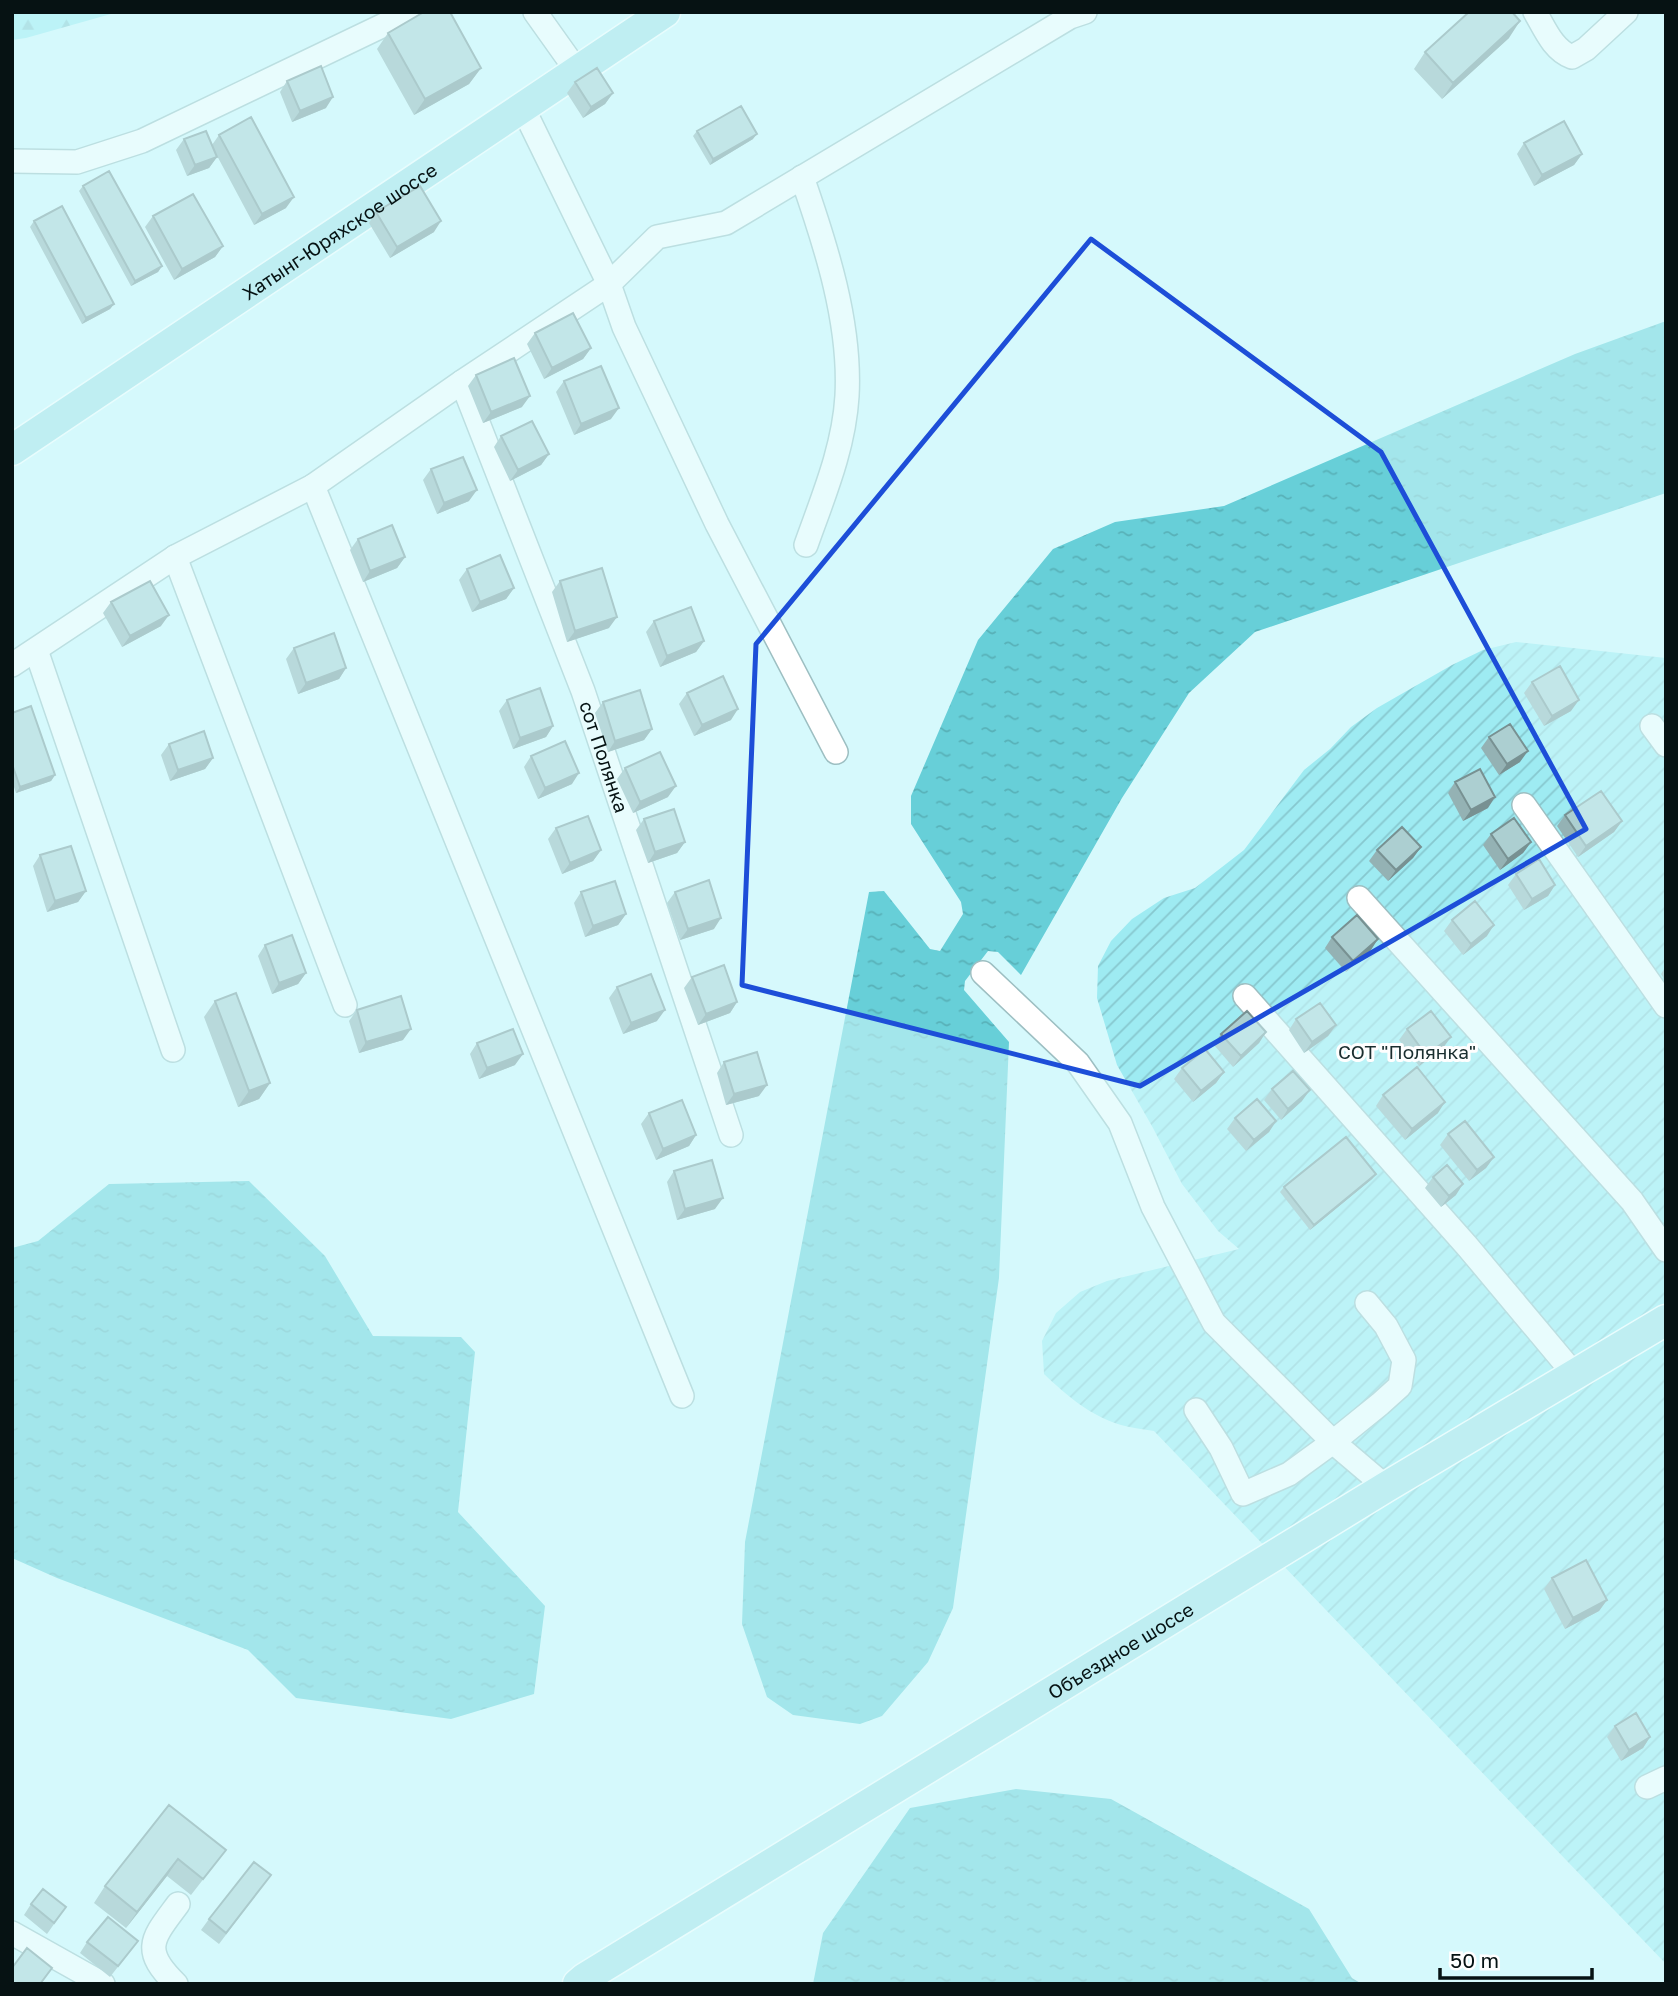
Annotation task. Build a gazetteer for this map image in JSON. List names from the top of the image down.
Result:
{
  "streets": {
    "main road": ["Хатынг-Юряхское шоссе", "Объездное шоссе"],
    "street": ["сот Полянка"]
  },
  "parks": ["СОТ \"Полянка\""],
  "scale_bar": "50 m"
}
